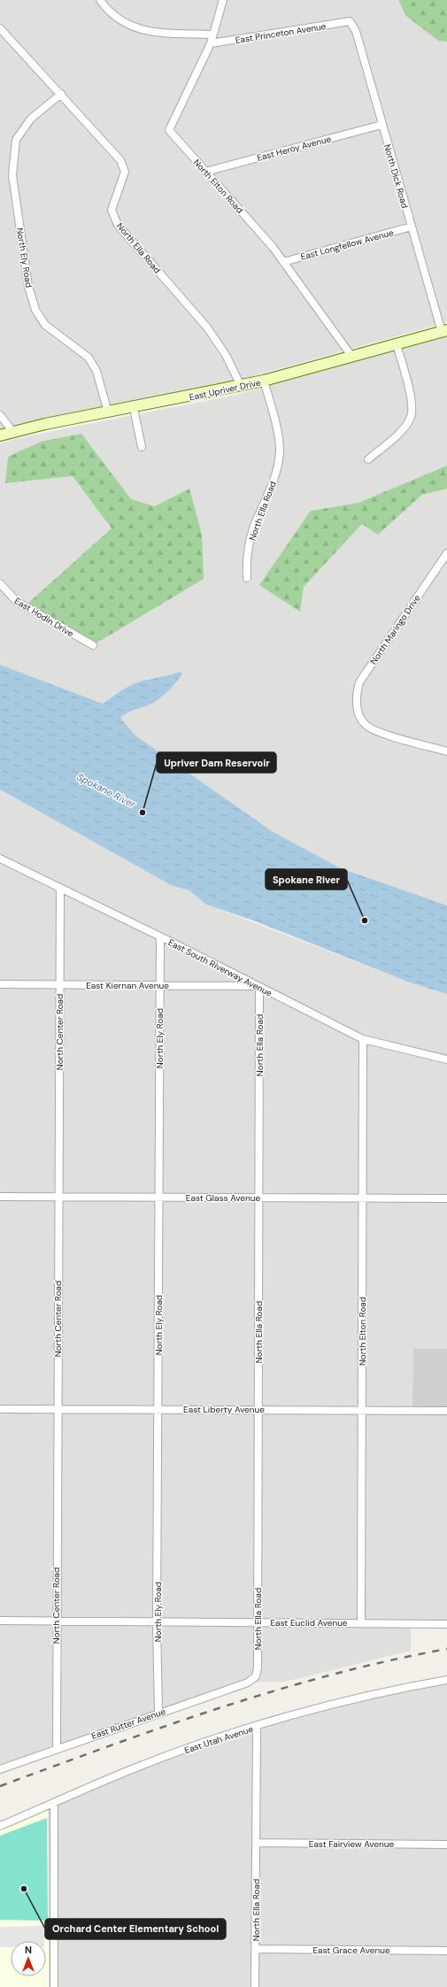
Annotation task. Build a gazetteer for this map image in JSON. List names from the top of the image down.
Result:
{
  "streets": {
    "main road": ["East Upriver Drive"],
    "street": [
      "East Princeton Avenue",
      "East Heroy Avenue",
      "North Dick Road",
      "North Elton Road",
      "East Longfellow Avenue",
      "North Ella Road",
      "North Ely Road",
      "East Hodin Drive",
      "North Maringo Drive",
      "East South Riverway Avenue",
      "East Kiernan Avenue",
      "North Center Road",
      "East Glass Avenue",
      "East Liberty Avenue",
      "East Euclid Avenue",
      "East Rutter Avenue",
      "East Utah Avenue",
      "East Fairview Avenue",
      "East Grace Avenue"
    ]
  },
  "crossings": [
    ["East Princeton Avenue", "North Dick Road"],
    ["East Princeton Avenue", "North Elton Road"],
    ["East Heroy Avenue", "North Dick Road"],
    ["East Heroy Avenue", "North Elton Road"],
    ["North Dick Road", "East Longfellow Avenue"],
    ["North Dick Road", "East Upriver Drive"],
    ["North Elton Road", "East Longfellow Avenue"],
    ["North Elton Road", "East Upriver Drive"],
    ["North Elton Road", "East South Riverway Avenue"],
    ["North Elton Road", "East Glass Avenue"],
    ["North Elton Road", "East Liberty Avenue"],
    ["North Elton Road", "East Euclid Avenue"],
    ["North Ella Road", "North Ely Road"],
    ["North Ella Road", "East Upriver Drive"],
    ["North Ella Road", "East South Riverway Avenue"],
    ["North Ella Road", "East Kiernan Avenue"],
    ["North Ella Road", "East Glass Avenue"],
    ["North Ella Road", "East Liberty Avenue"],
    ["North Ella Road", "East Euclid Avenue"],
    ["North Ella Road", "East Rutter Avenue"],
    ["North Ella Road", "East Utah Avenue"],
    ["North Ella Road", "East Fairview Avenue"],
    ["North Ella Road", "East Grace Avenue"],
    ["North Ely Road", "East Upriver Drive"],
    ["North Ely Road", "East South Riverway Avenue"],
    ["North Ely Road", "East Kiernan Avenue"],
    ["North Ely Road", "East Glass Avenue"],
    ["North Ely Road", "East Liberty Avenue"],
    ["North Ely Road", "East Euclid Avenue"],
    ["North Ely Road", "East Rutter Avenue"],
    ["East South Riverway Avenue", "East Kiernan Avenue"],
    ["East South Riverway Avenue", "North Center Road"],
    ["East Kiernan Avenue", "North Center Road"],
    ["North Center Road", "East Glass Avenue"],
    ["North Center Road", "East Liberty Avenue"],
    ["North Center Road", "East Euclid Avenue"],
    ["North Center Road", "East Rutter Avenue"]
  ],
  "water": ["Spokane River"],
  "places": ["Upriver Dam Reservoir", "Spokane River", "Orchard Center Elementary School"],
  "north": "top"
}
